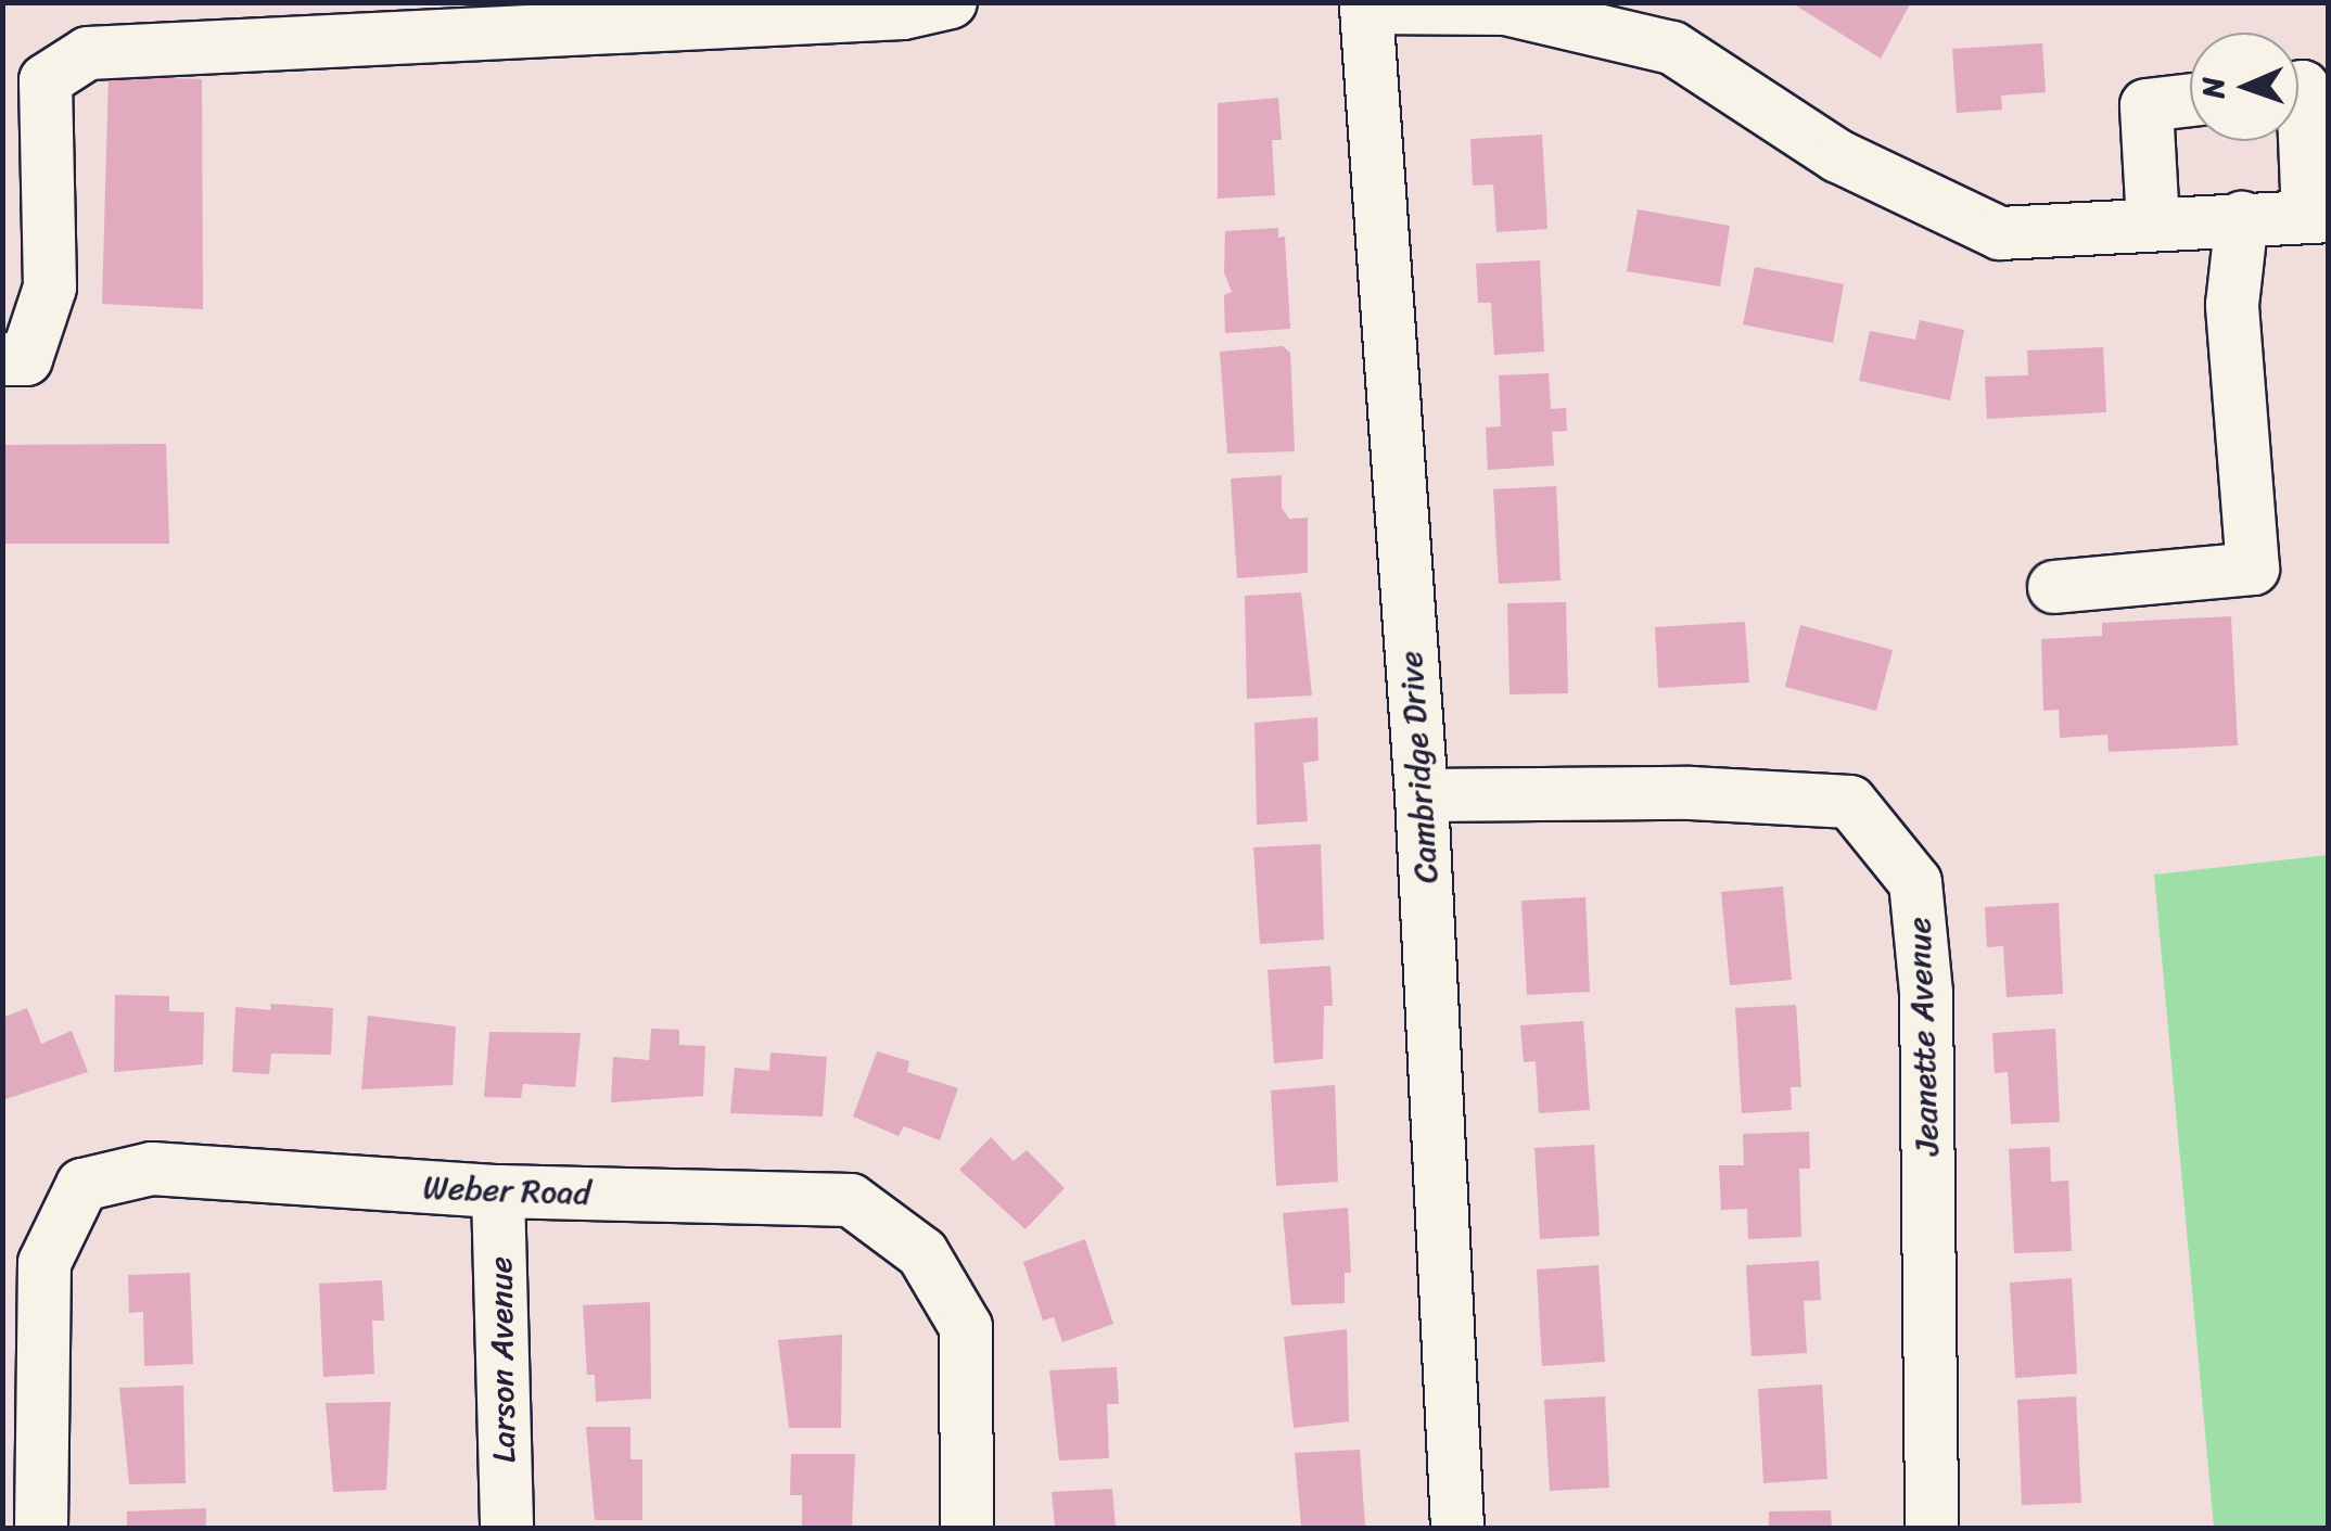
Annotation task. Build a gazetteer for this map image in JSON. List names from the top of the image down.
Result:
{
  "streets": {
    "street": [
      "Cambridge Drive",
      "Jeanette Avenue",
      "Weber Road",
      "Larson Avenue"
    ]
  },
  "crossings": [
    ["Cambridge Drive", "Jeanette Avenue"],
    ["Weber Road", "Larson Avenue"]
  ],
  "north": "left"
}
